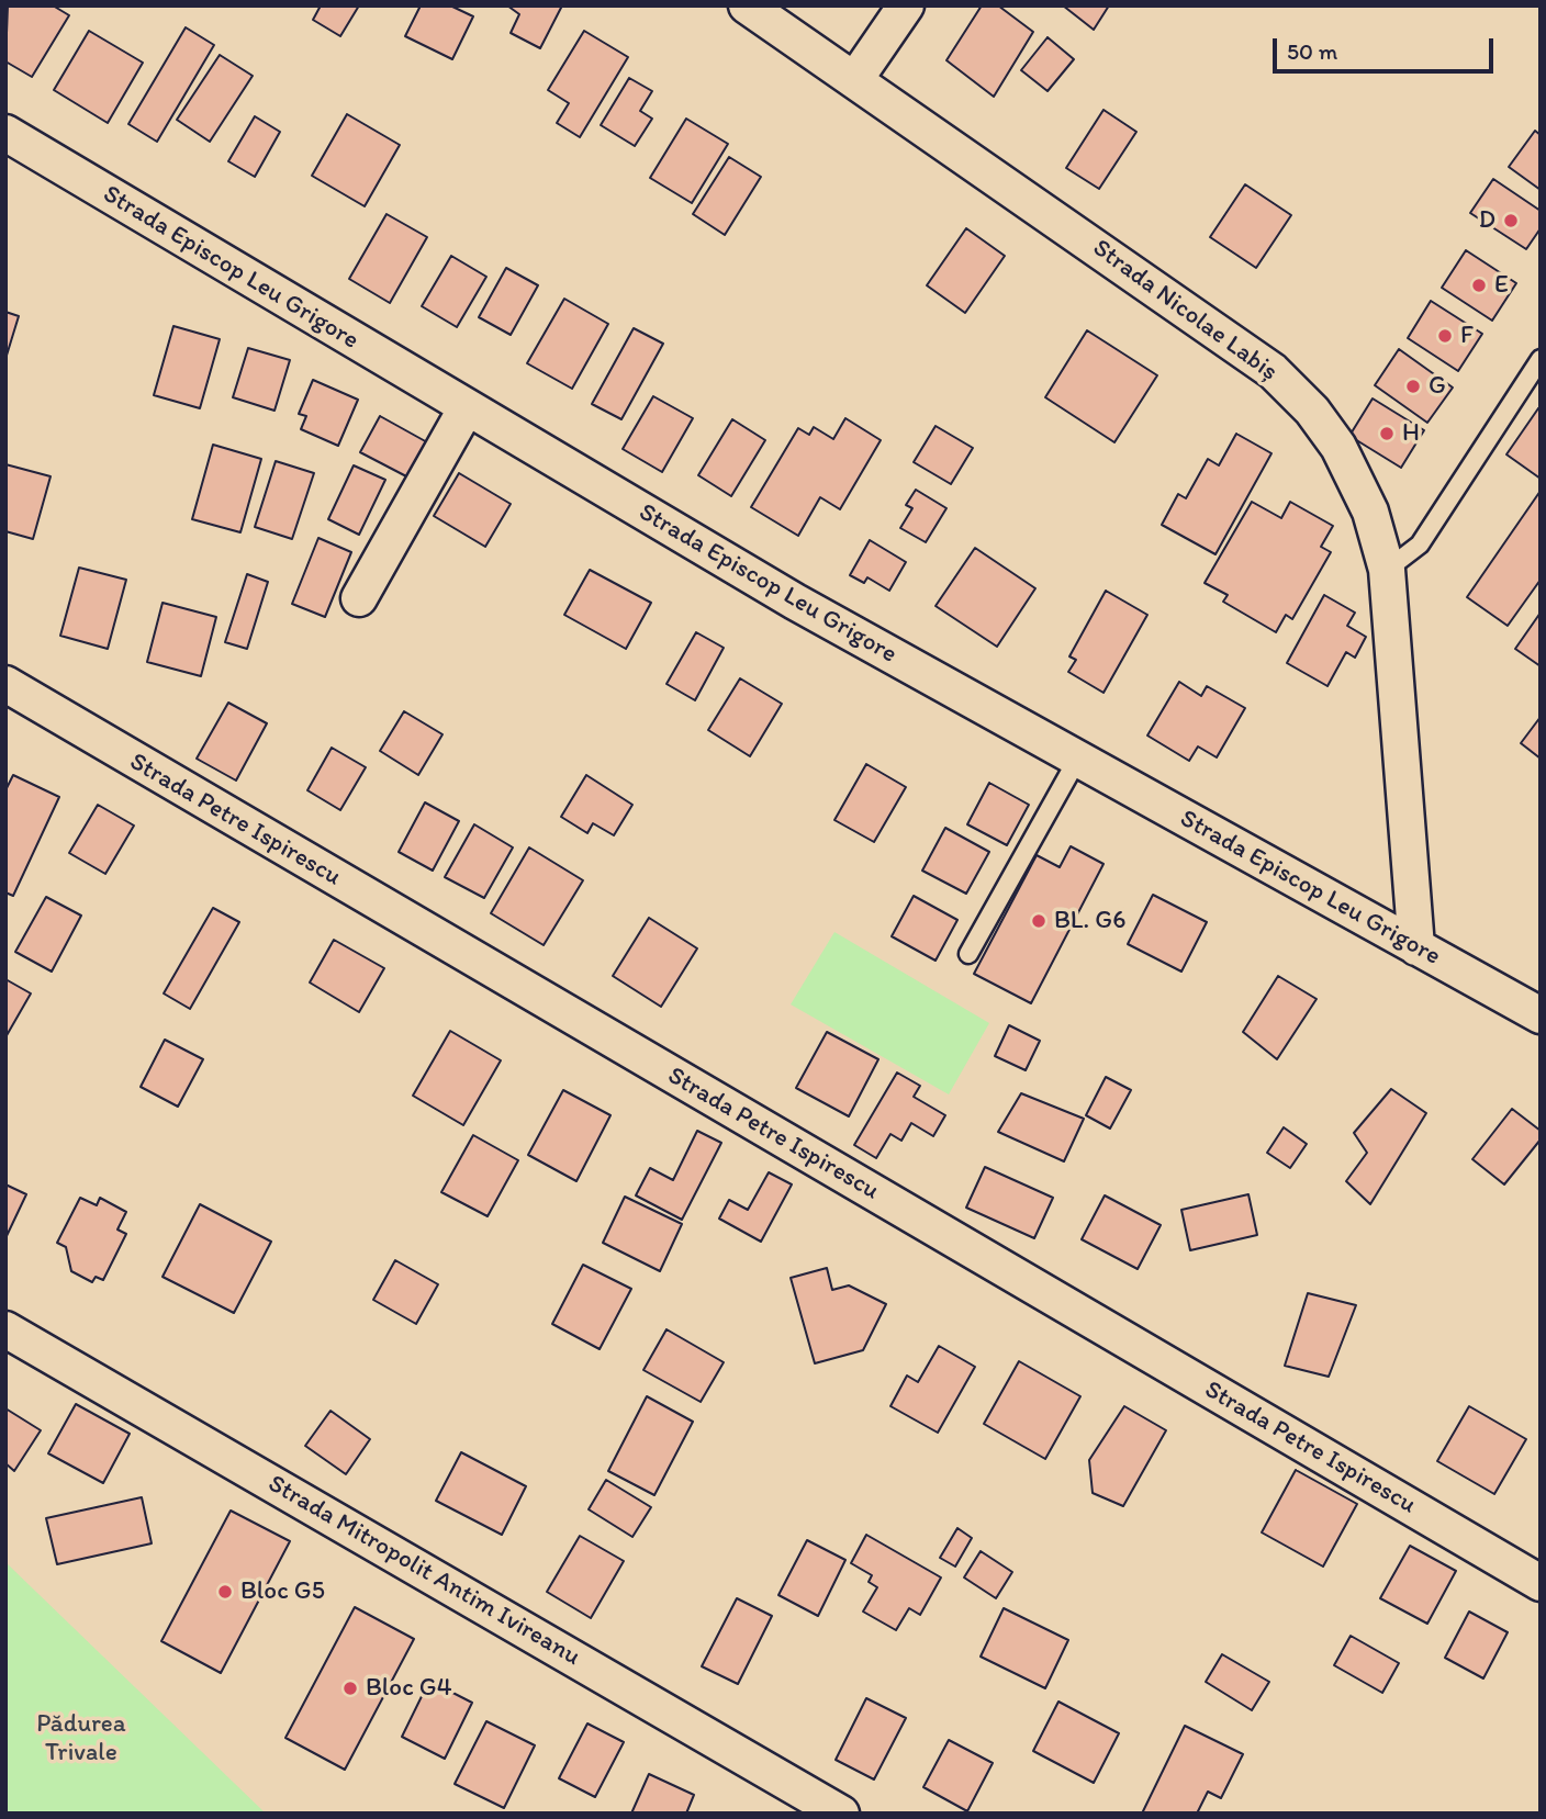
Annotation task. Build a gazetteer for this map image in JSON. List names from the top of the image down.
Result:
{
  "streets": {
    "street": [
      "Strada Episcop Leu Grigore",
      "Strada Nicolae Labiș",
      "Strada Petre Ispirescu",
      "Strada Mitropolit Antim Ivireanu"
    ]
  },
  "crossings": [
    ["Strada Episcop Leu Grigore", "Strada Nicolae Labiș"]
  ],
  "parks": ["Pădurea Trivale"],
  "places": [
    "D",
    "E",
    "F",
    "G",
    "H",
    "BL. G6",
    "Bloc G5",
    "Bloc G4"
  ],
  "scale_bar": "50 m"
}
